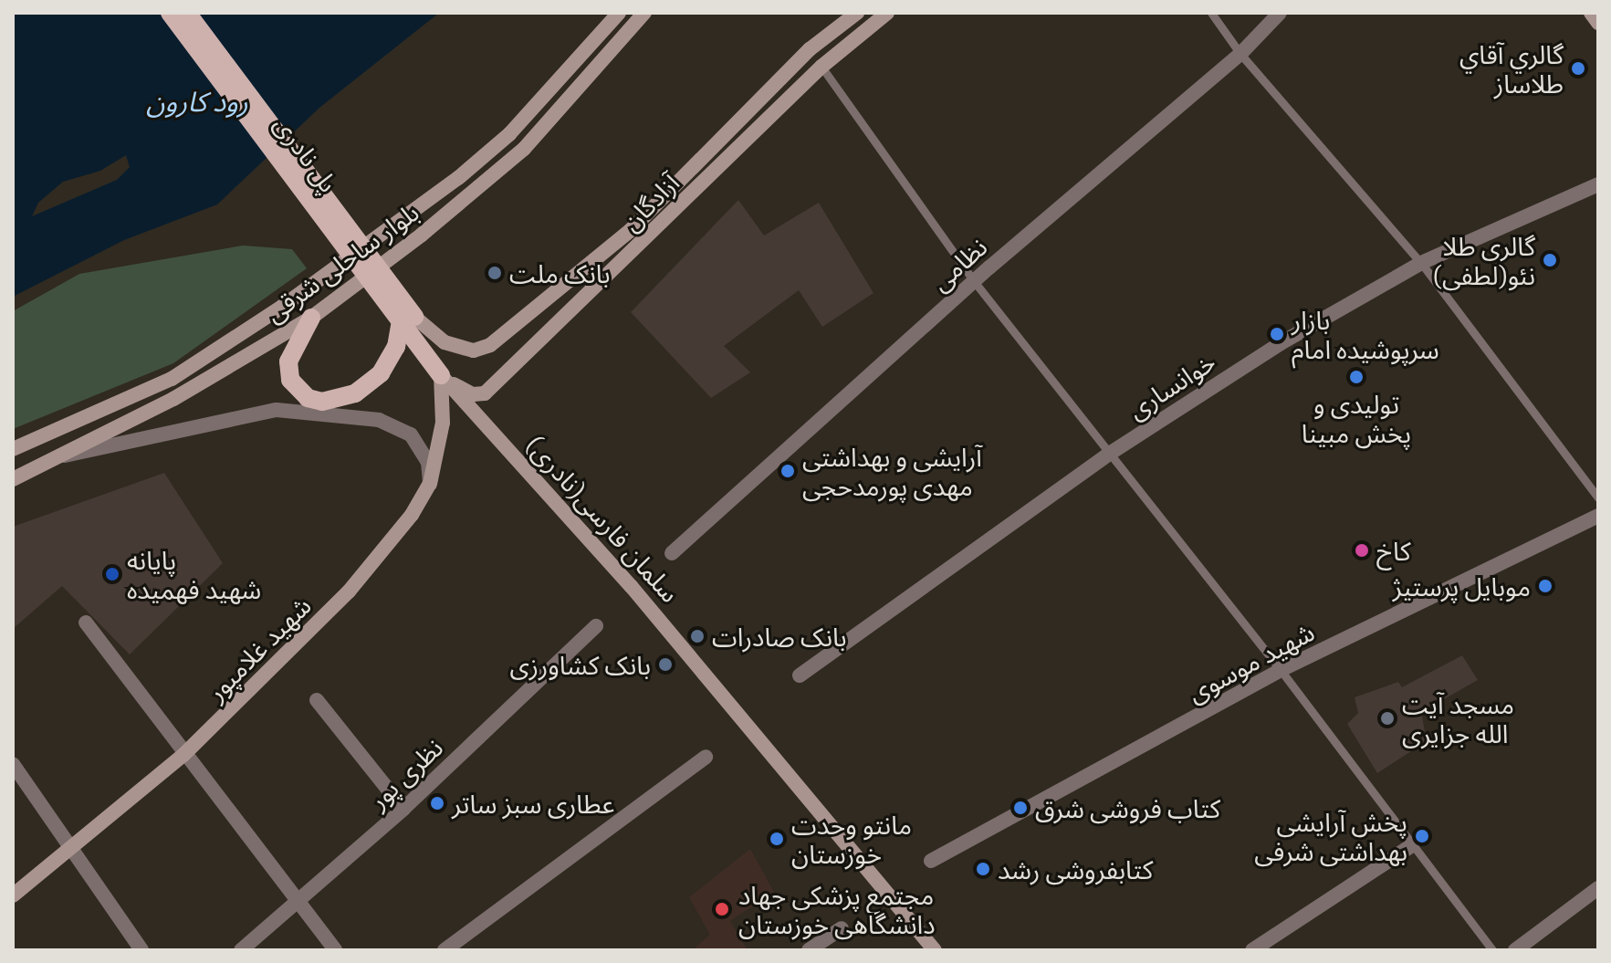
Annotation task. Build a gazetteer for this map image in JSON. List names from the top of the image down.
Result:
{
  "streets": {
    "main road": [
      "پل نادری",
      "آزادگان",
      "بلوار ساحلی شرقی",
      "سلمان فارسی(نادری)",
      "شهید غلامپور"
    ],
    "street": [
      "نظامی",
      "خوانساری",
      "شهید موسوی",
      "نظری پور"
    ]
  },
  "crossings": [
    ["پل نادری", "آزادگان"],
    ["پل نادری", "سلمان فارسی(نادری)"],
    ["آزادگان", "سلمان فارسی(نادری)"],
    ["آزادگان", "شهید غلامپور"],
    ["سلمان فارسی(نادری)", "شهید غلامپور"]
  ],
  "water": ["رود کارون"],
  "places": [
    "گالري آقاي طلاساز",
    "گالری طلا نئو(لطفی)",
    "بانک ملت",
    "بازار سرپوشیده امام",
    "تولیدی و پخش مبینا",
    "آرایشی و بهداشتی مهدی پورمدحجی",
    "کاخ",
    "پایانه شهید فهمیده",
    "موبایل پرستیژ",
    "بانک صادرات",
    "بانک کشاورزی",
    "مسجد آیت الله جزایری",
    "عطاری سبز ساتر",
    "کتاب فروشی شرق",
    "پخش آرایشی بهداشتی شرفی",
    "مانتو وحدت خوزستان",
    "کتابفروشی رشد",
    "مجتمع پزشکی جهاد دانشگاهی خوزستان"
  ]
}
